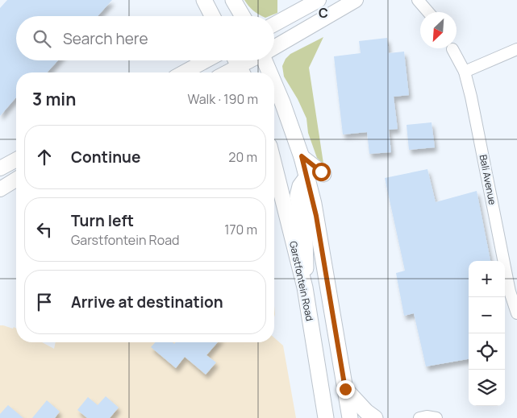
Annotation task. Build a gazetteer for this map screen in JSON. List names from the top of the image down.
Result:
{
  "streets": {
    "main road": ["Garstfontein Road"],
    "street": ["Bali Avenue"]
  },
  "north": "bottom left",
  "page": {
    "search": "Search here",
    "heading": ["3 min", "Walk · 190 m"],
    "list": [
      ["Continue", "20 m"],
      ["Turn left", "Garstfontein Road", "170 m"],
      "Arrive at destination"
    ],
    "map_buttons": ["+", "−"]
  },
  "grid": {
    "columns": ["C"]
  }
}
